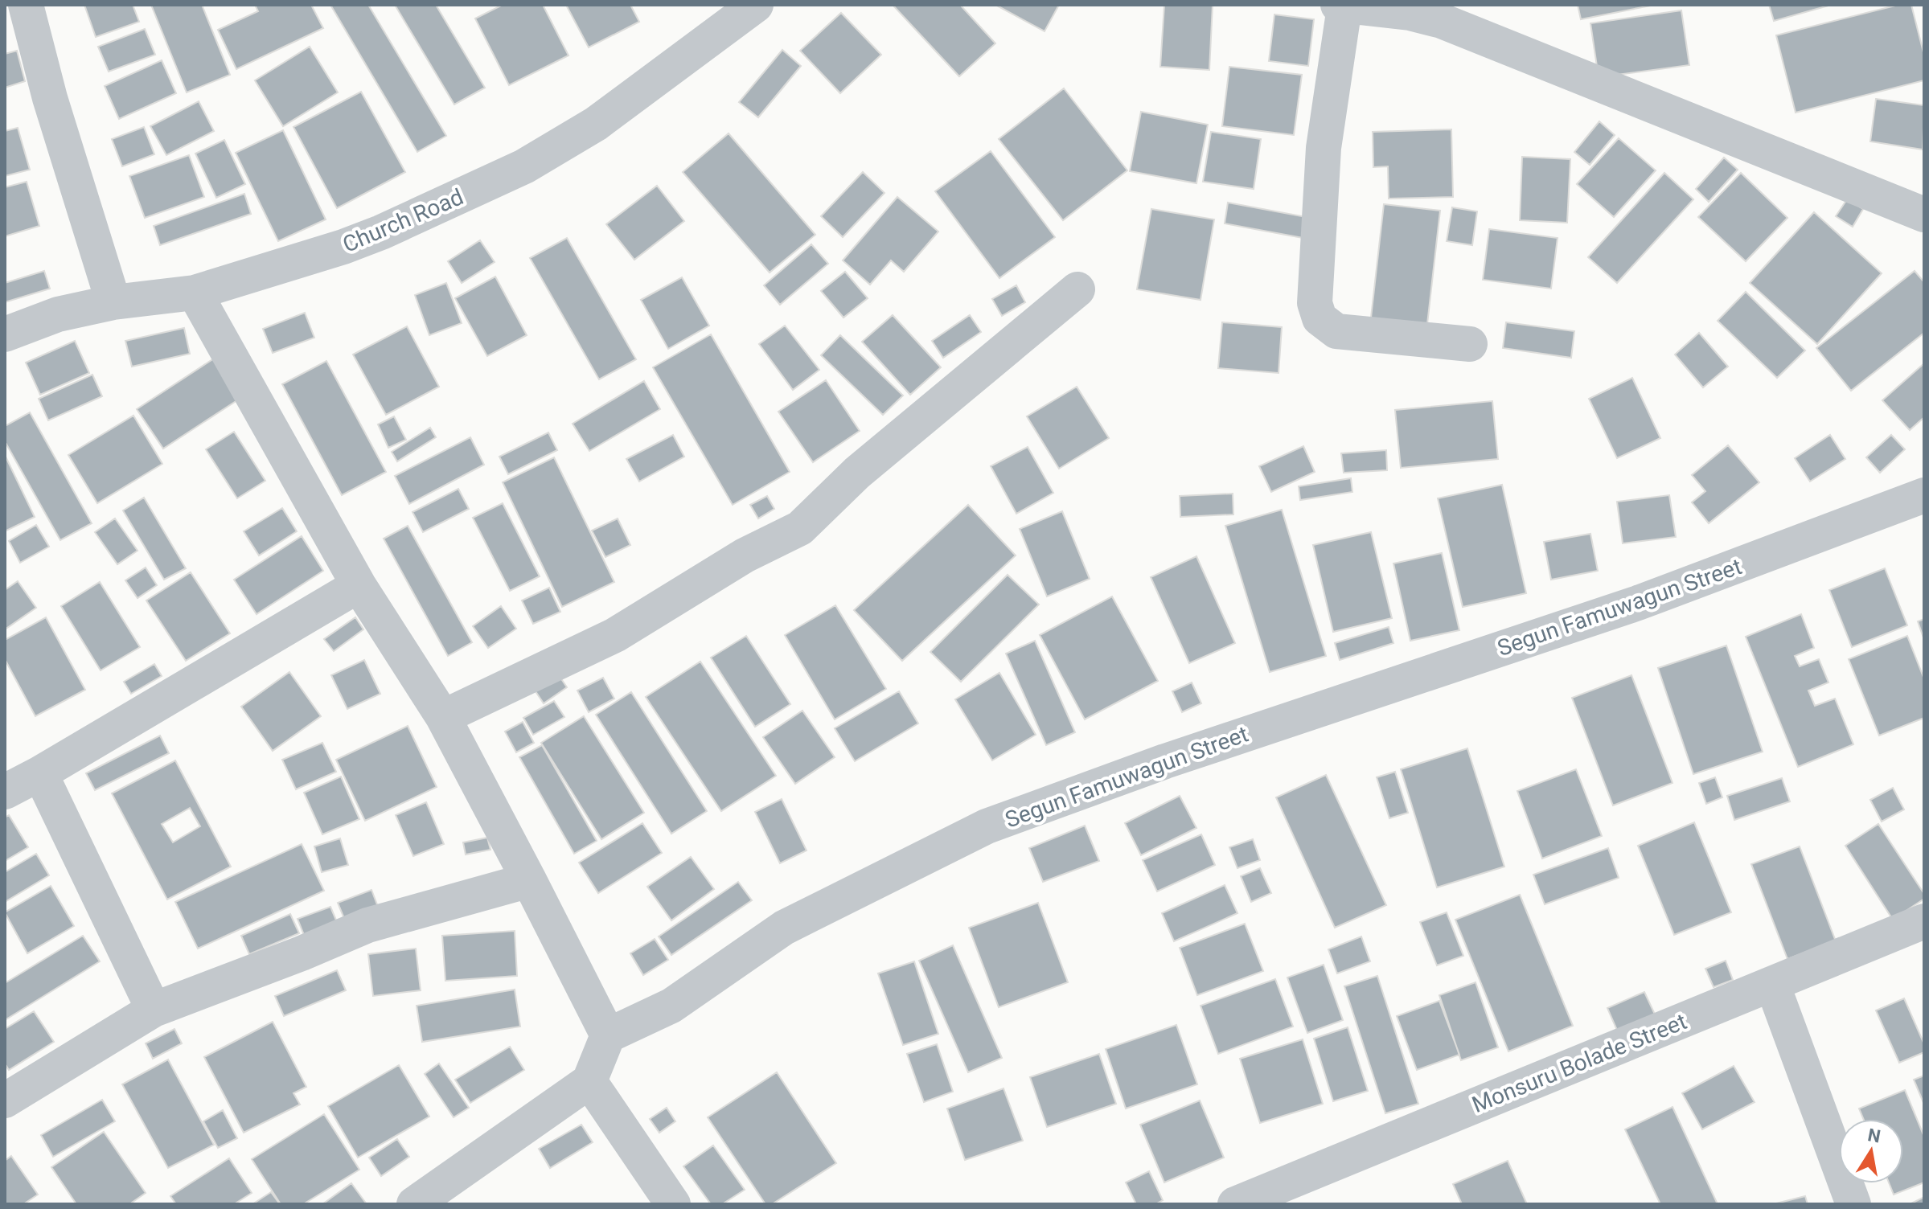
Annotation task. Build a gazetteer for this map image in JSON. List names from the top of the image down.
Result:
{
  "streets": {
    "street": ["Church Road", "Segun Famuwagun Street", "Monsuru Bolade Street"]
  },
  "north": "top"
}
